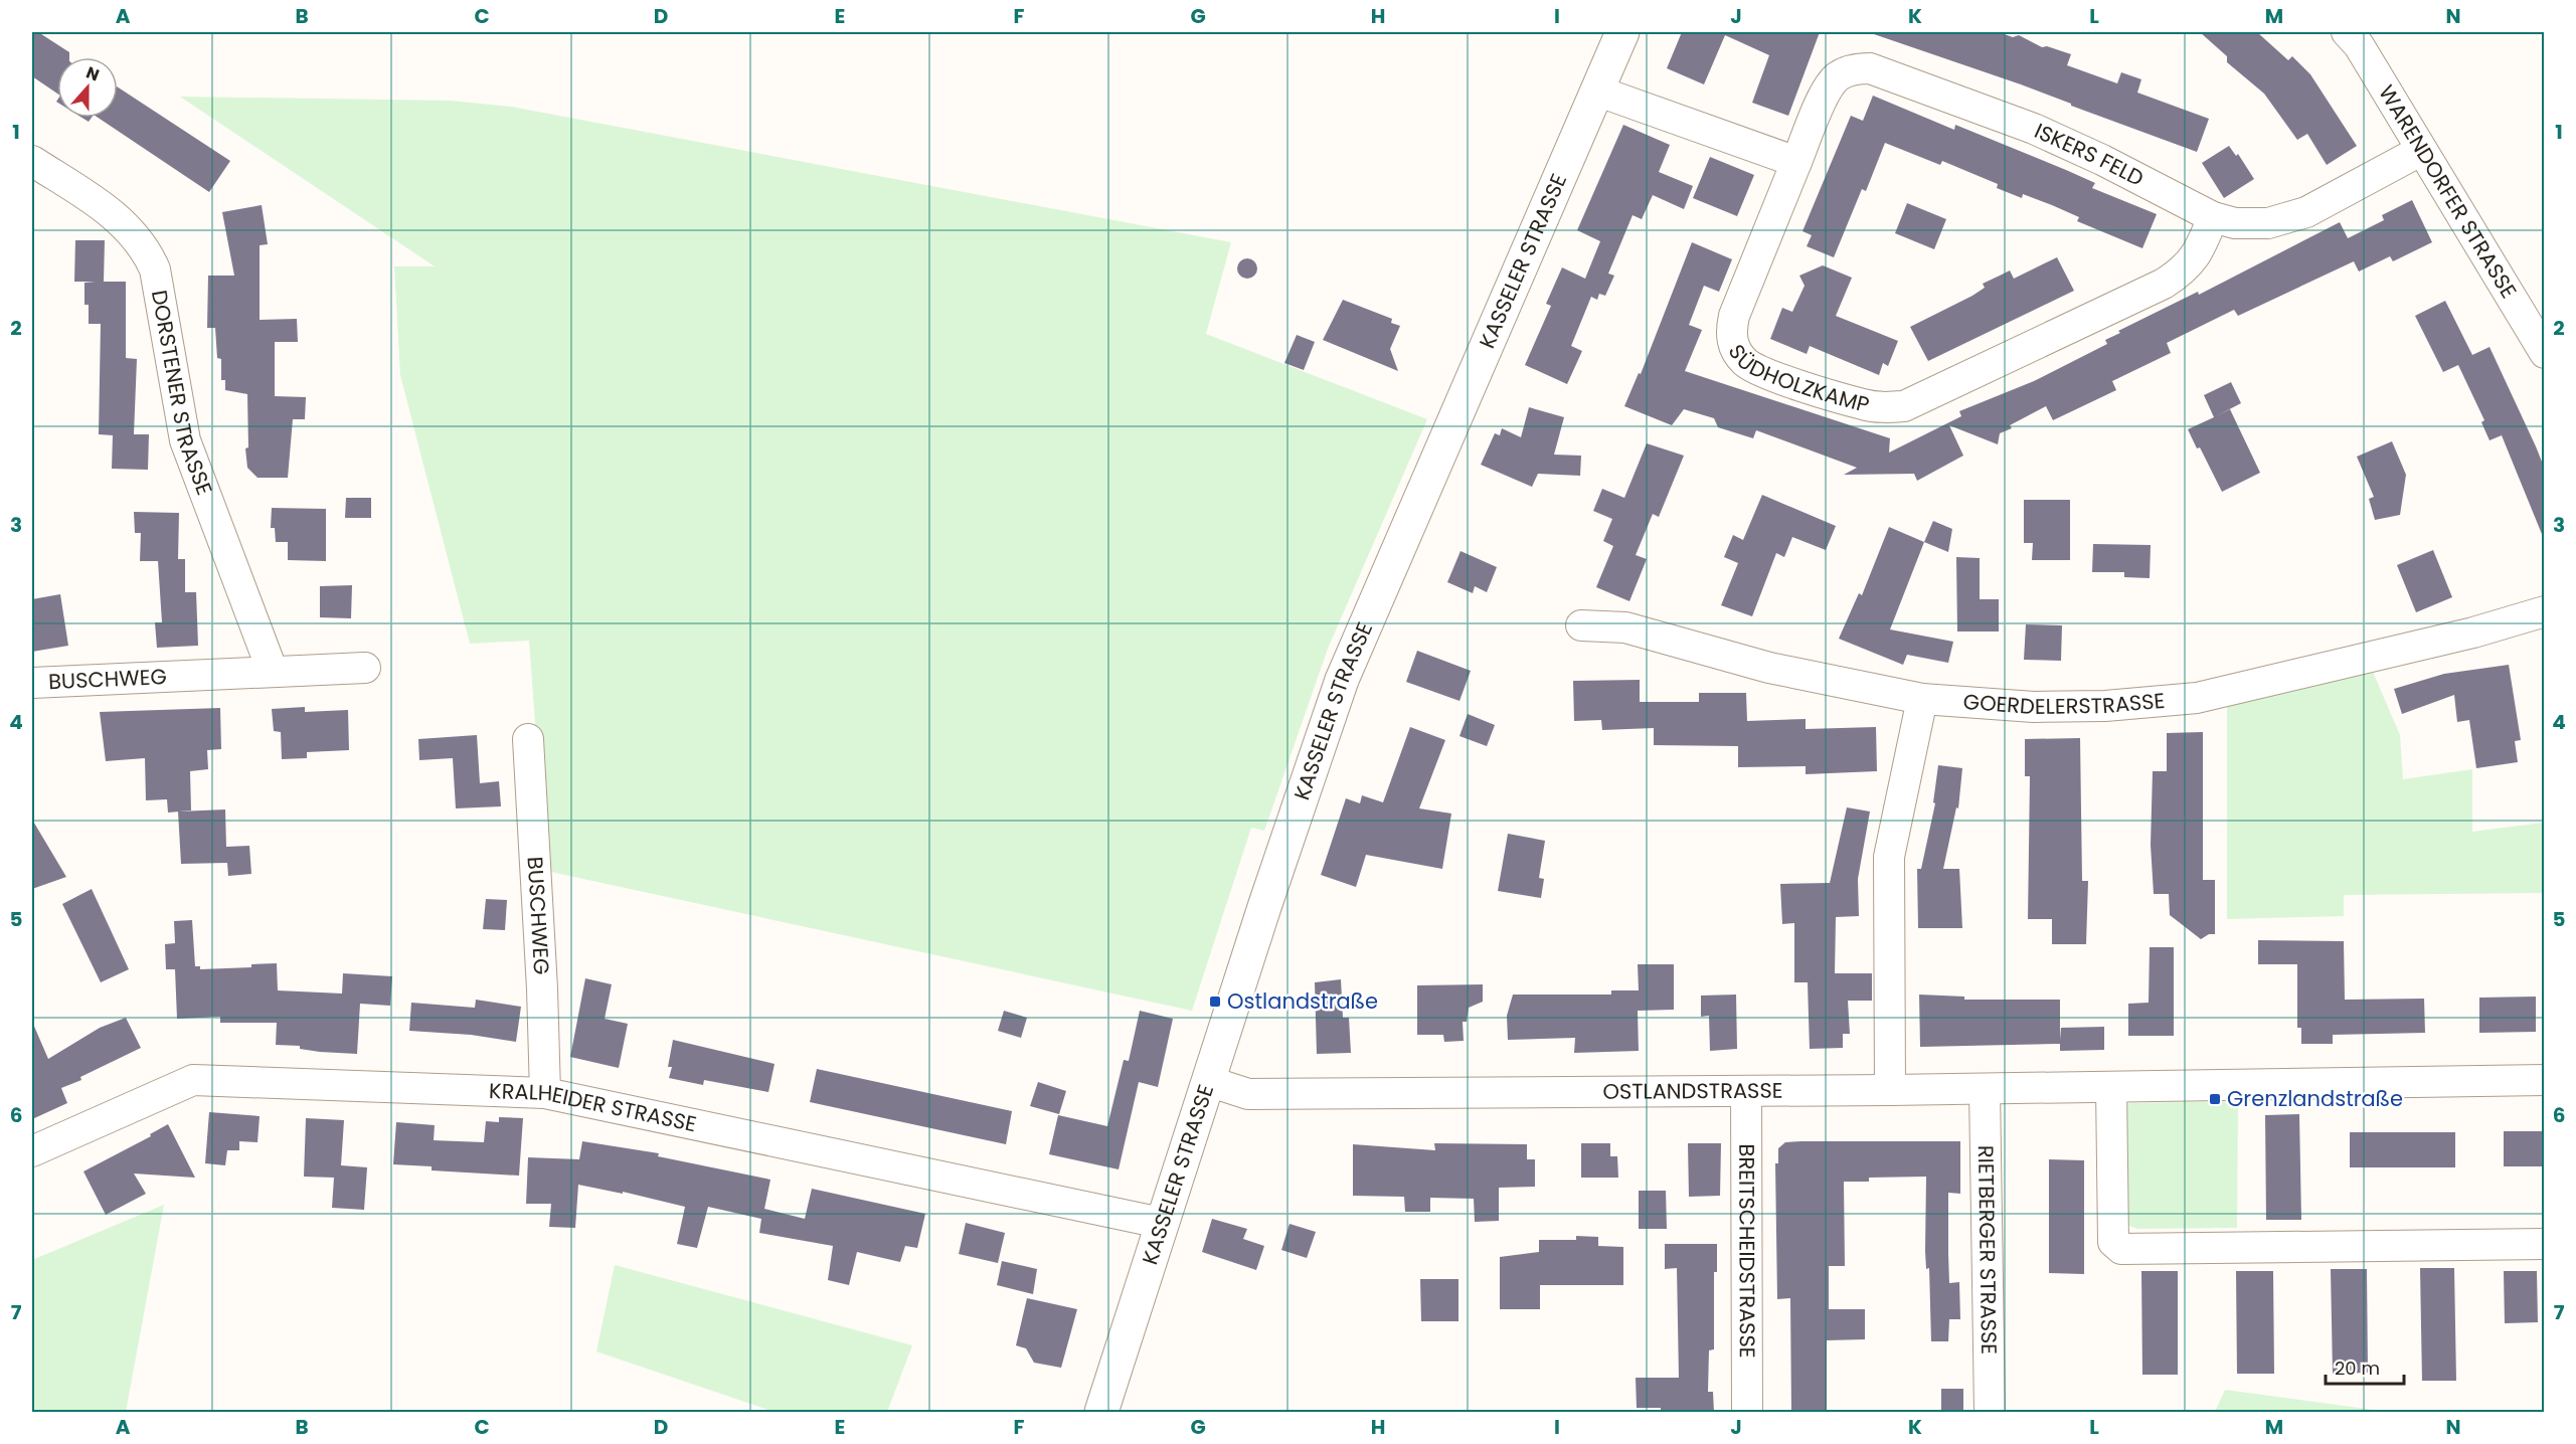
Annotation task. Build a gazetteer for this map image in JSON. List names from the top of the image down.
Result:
{
  "streets": {
    "street": [
      "ISKERS FELD",
      "WARENDORFER STRASSE",
      "KASSELER STRASSE",
      "SÜDHOLZKAMP",
      "DORSTENER STRASSE",
      "BUSCHWEG",
      "GOERDELERSTRASSE",
      "OSTLANDSTRASSE",
      "KRALHEIDER STRASSE",
      "RIETBERGER STRASSE",
      "BREITSCHEIDSTRASSE"
    ]
  },
  "crossings": [
    ["ISKERS FELD", "WARENDORFER STRASSE"],
    ["ISKERS FELD", "SÜDHOLZKAMP"],
    ["KASSELER STRASSE", "OSTLANDSTRASSE"],
    ["KASSELER STRASSE", "KRALHEIDER STRASSE"],
    ["DORSTENER STRASSE", "BUSCHWEG"],
    ["BUSCHWEG", "KRALHEIDER STRASSE"],
    ["OSTLANDSTRASSE", "RIETBERGER STRASSE"],
    ["OSTLANDSTRASSE", "BREITSCHEIDSTRASSE"]
  ],
  "places": {
    "transit": ["Ostlandstraße", "Grenzlandstraße"]
  },
  "scale_bar": "20 m",
  "north": "top",
  "grid": {
    "columns": [
      "A",
      "B",
      "C",
      "D",
      "E",
      "F",
      "G",
      "H",
      "I",
      "J",
      "K",
      "L",
      "M",
      "N"
    ],
    "rows": [
      "1",
      "2",
      "3",
      "4",
      "5",
      "6",
      "7"
    ]
  }
}
